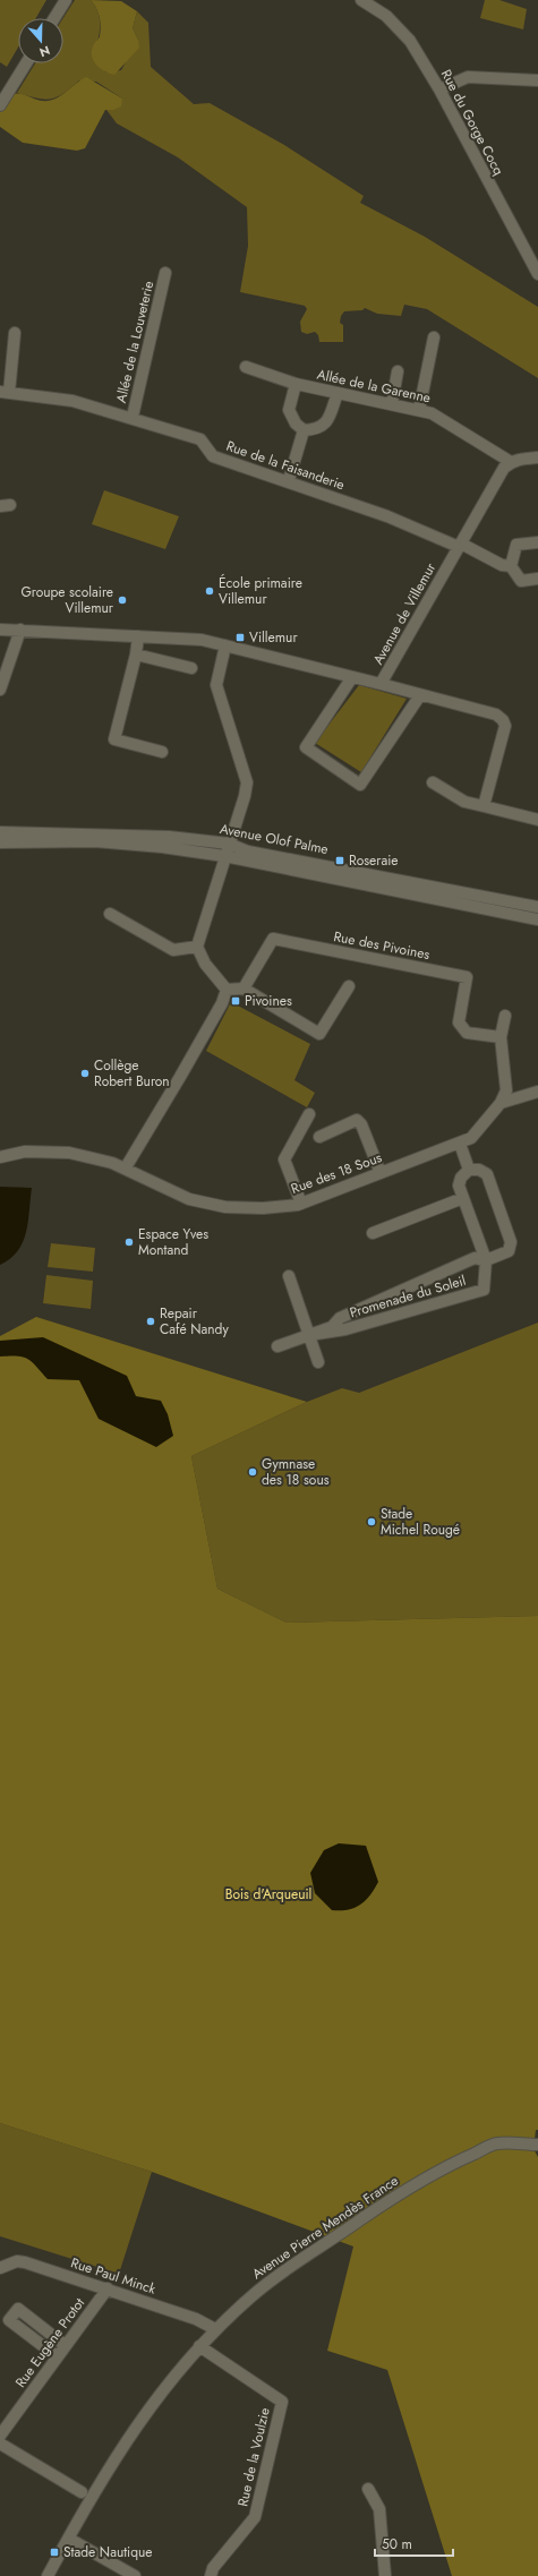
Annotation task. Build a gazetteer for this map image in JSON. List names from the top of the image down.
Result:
{
  "streets": {
    "street": [
      "Rue du Gorge Cocq",
      "Allée de la Louveterie",
      "Allée de la Garenne",
      "Rue de la Faisanderie",
      "Avenue de Villemur",
      "Avenue Olof Palme",
      "Rue des Pivoines",
      "Rue des 18 Sous",
      "Promenade du Soleil",
      "Avenue Pierre Mendès France",
      "Rue Paul Minck",
      "Rue Eugène Protot",
      "Rue de la Voulzie"
    ]
  },
  "crossings": [
    ["Allée de la Louveterie", "Rue de la Faisanderie"],
    ["Allée de la Garenne", "Avenue de Villemur"],
    ["Rue de la Faisanderie", "Avenue de Villemur"],
    ["Rue des Pivoines", "Rue des 18 Sous"],
    ["Avenue Pierre Mendès France", "Rue Paul Minck"],
    ["Avenue Pierre Mendès France", "Rue de la Voulzie"],
    ["Rue Paul Minck", "Rue Eugène Protot"]
  ],
  "parks": ["Bois d'Arqueuil"],
  "places": {
    "other": [
      "École primaire Villemur",
      "Groupe scolaire Villemur",
      "Collège Robert Buron",
      "Espace Yves Montand",
      "Repair Café Nandy",
      "Gymnase des 18 sous",
      "Stade Michel Rougé"
    ],
    "transit": [
      "Villemur",
      "Roseraie",
      "Pivoines",
      "Stade Nautique"
    ]
  },
  "scale_bar": "50 m",
  "north": "bottom"
}
